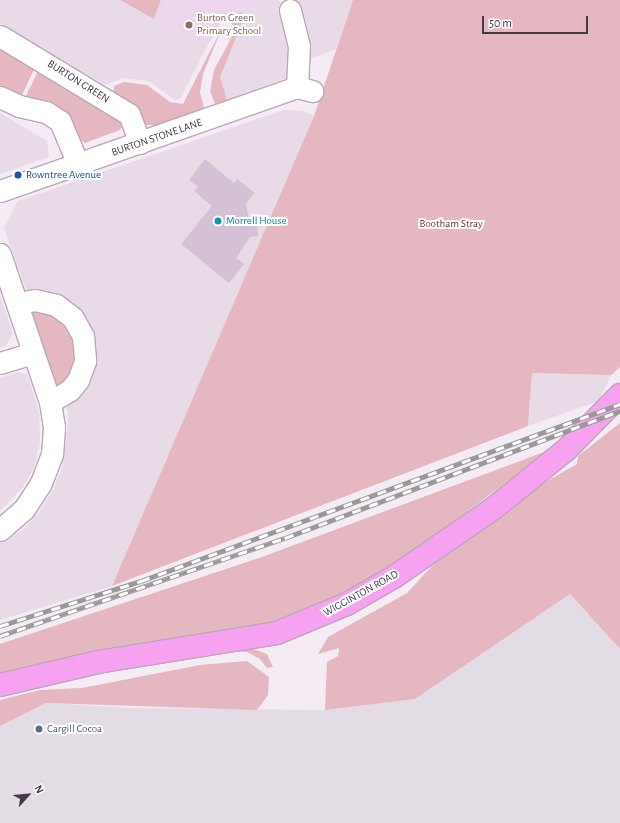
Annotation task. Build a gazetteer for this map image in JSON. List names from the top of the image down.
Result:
{
  "streets": {
    "main road": ["WIGGINTON ROAD"],
    "street": ["BURTON GREEN", "BURTON STONE LANE"]
  },
  "crossings": [
    ["BURTON GREEN", "BURTON STONE LANE"]
  ],
  "parks": ["Bootham Stray"],
  "places": [
    "Burton Green Primary School",
    "Rowntree Avenue",
    "Morrell House",
    "Cargill Cocoa"
  ],
  "scale_bar": "50 m",
  "north": "top right"
}
